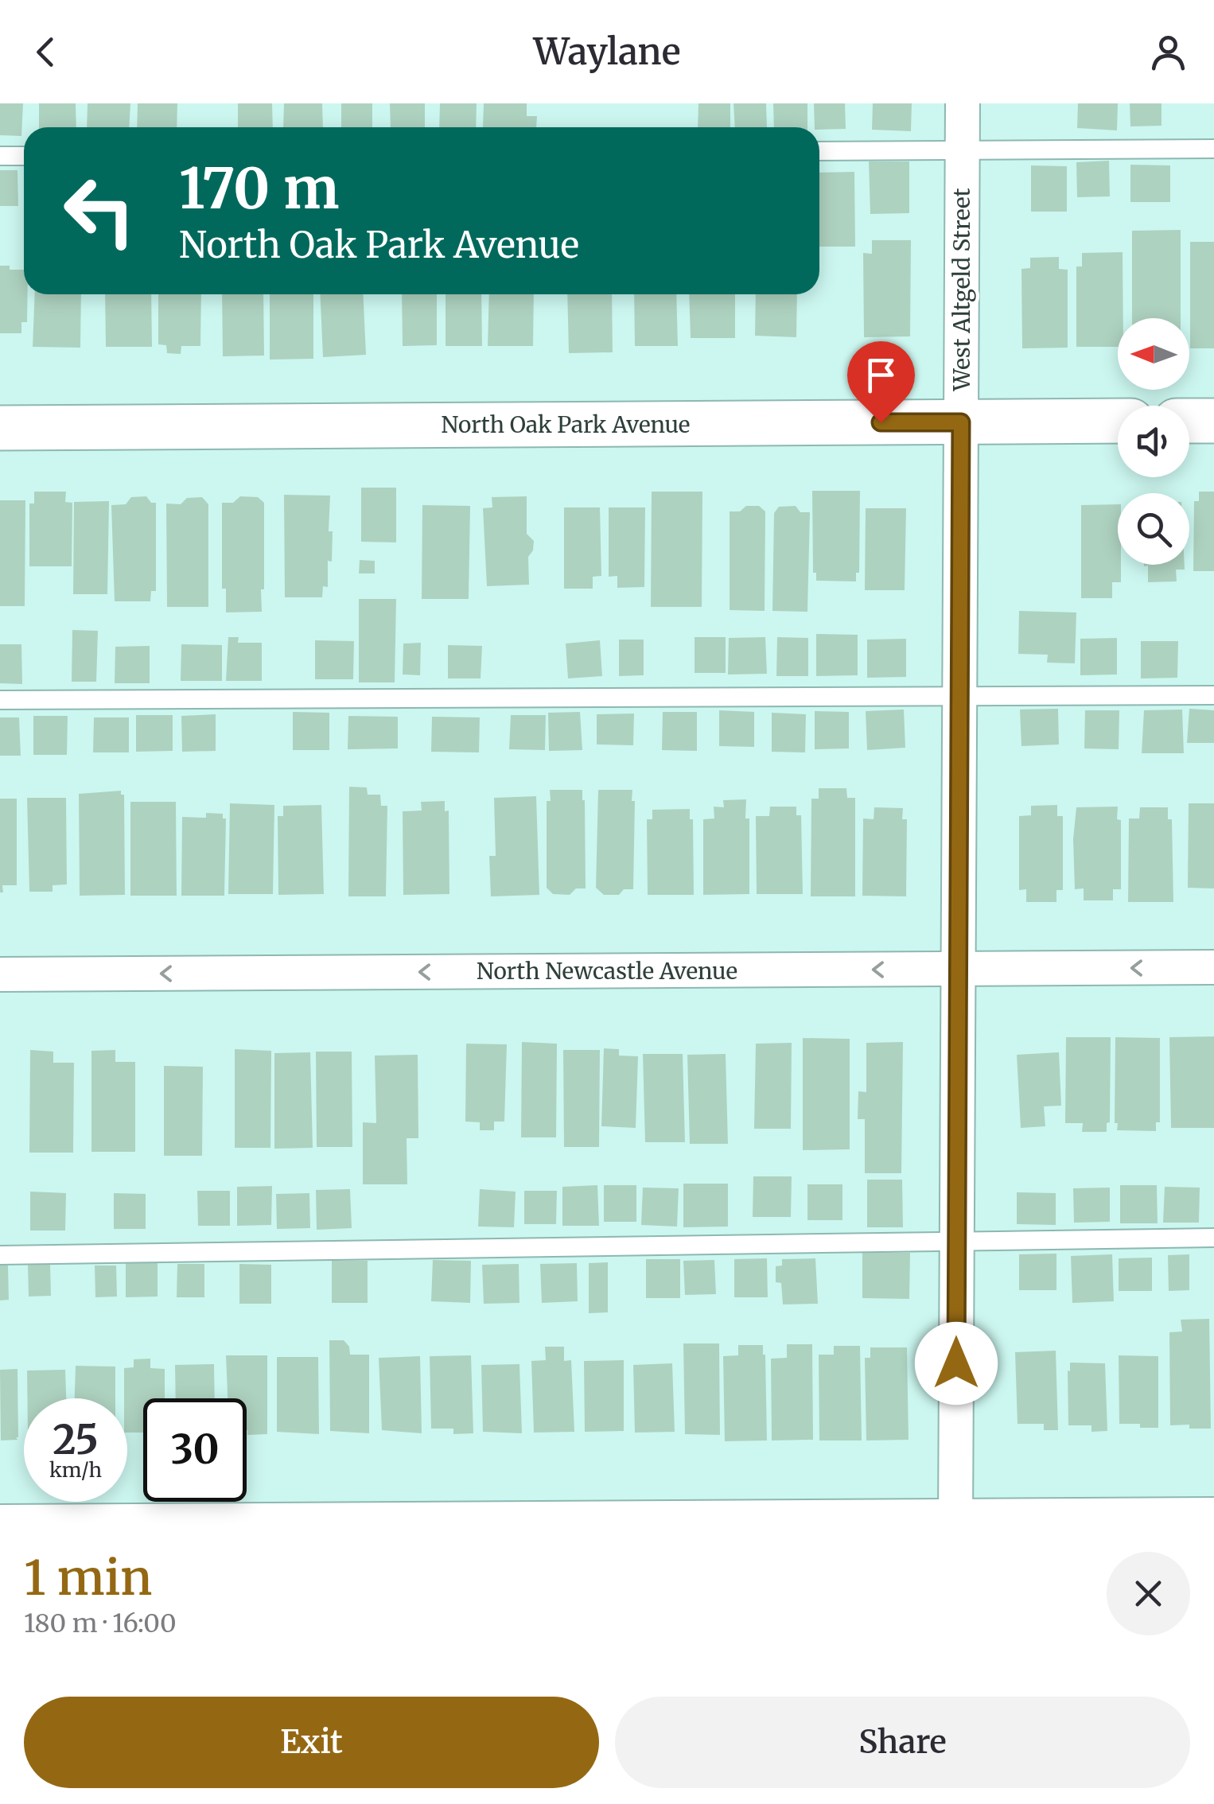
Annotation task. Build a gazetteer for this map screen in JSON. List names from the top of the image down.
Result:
{
  "streets": {
    "street": ["West Altgeld Street", "North Oak Park Avenue", "North Newcastle Avenue"]
  },
  "crossings": [
    ["West Altgeld Street", "North Oak Park Avenue"],
    ["West Altgeld Street", "North Newcastle Avenue"]
  ],
  "one_way": ["North Newcastle Avenue"],
  "north": "left",
  "page": {
    "header": "Waylane",
    "turn": ["170 m", "North Oak Park Avenue"],
    "speed": "25 km/h",
    "limit": "30",
    "heading": ["1 min", "180 m · 16:00"],
    "buttons": ["Exit", "Share"]
  }
}
